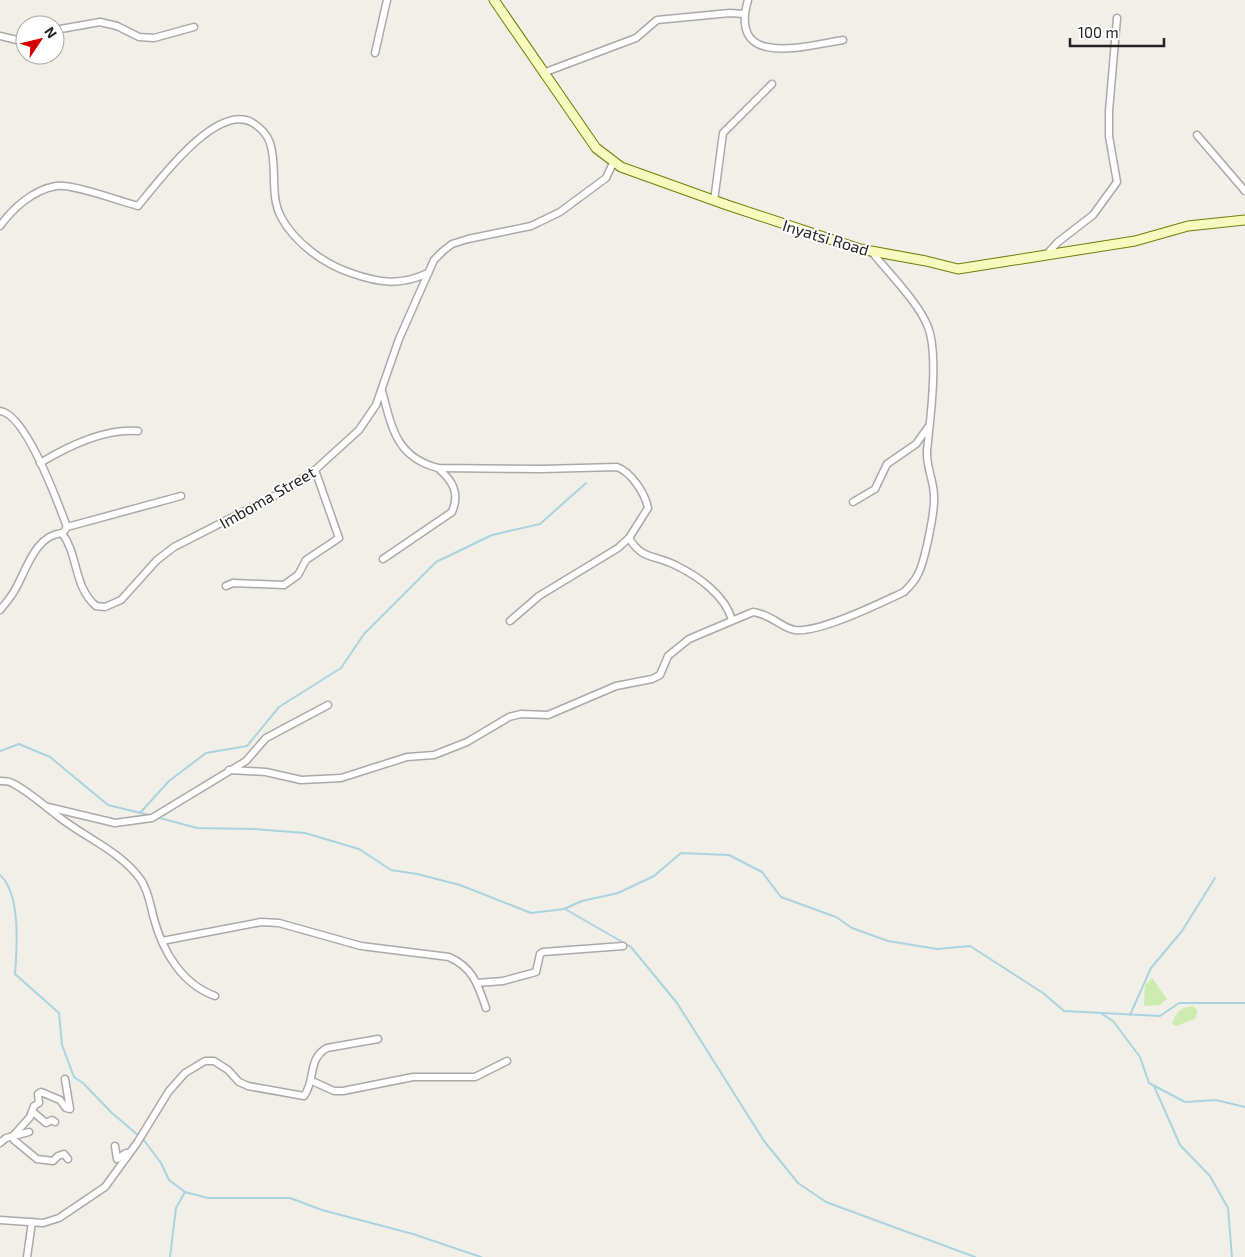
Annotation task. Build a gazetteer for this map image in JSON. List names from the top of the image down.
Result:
{
  "streets": {
    "street": ["Inyatsi Road", "Imboma Street"]
  },
  "crossings": [
    ["Inyatsi Road", "Imboma Street"]
  ],
  "scale_bar": "100 m",
  "north": "top right"
}
